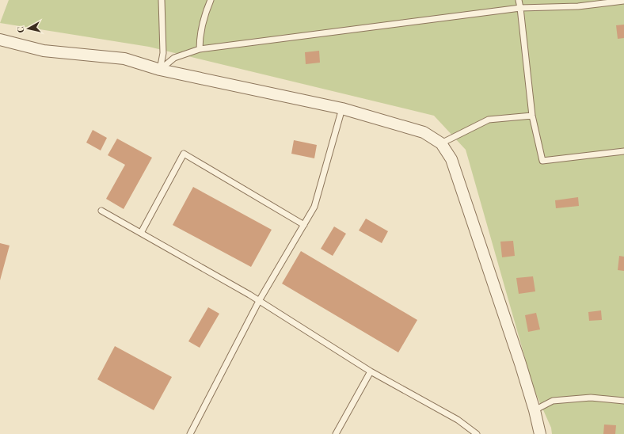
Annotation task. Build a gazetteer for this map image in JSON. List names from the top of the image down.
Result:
{
  "north": "left"
}
